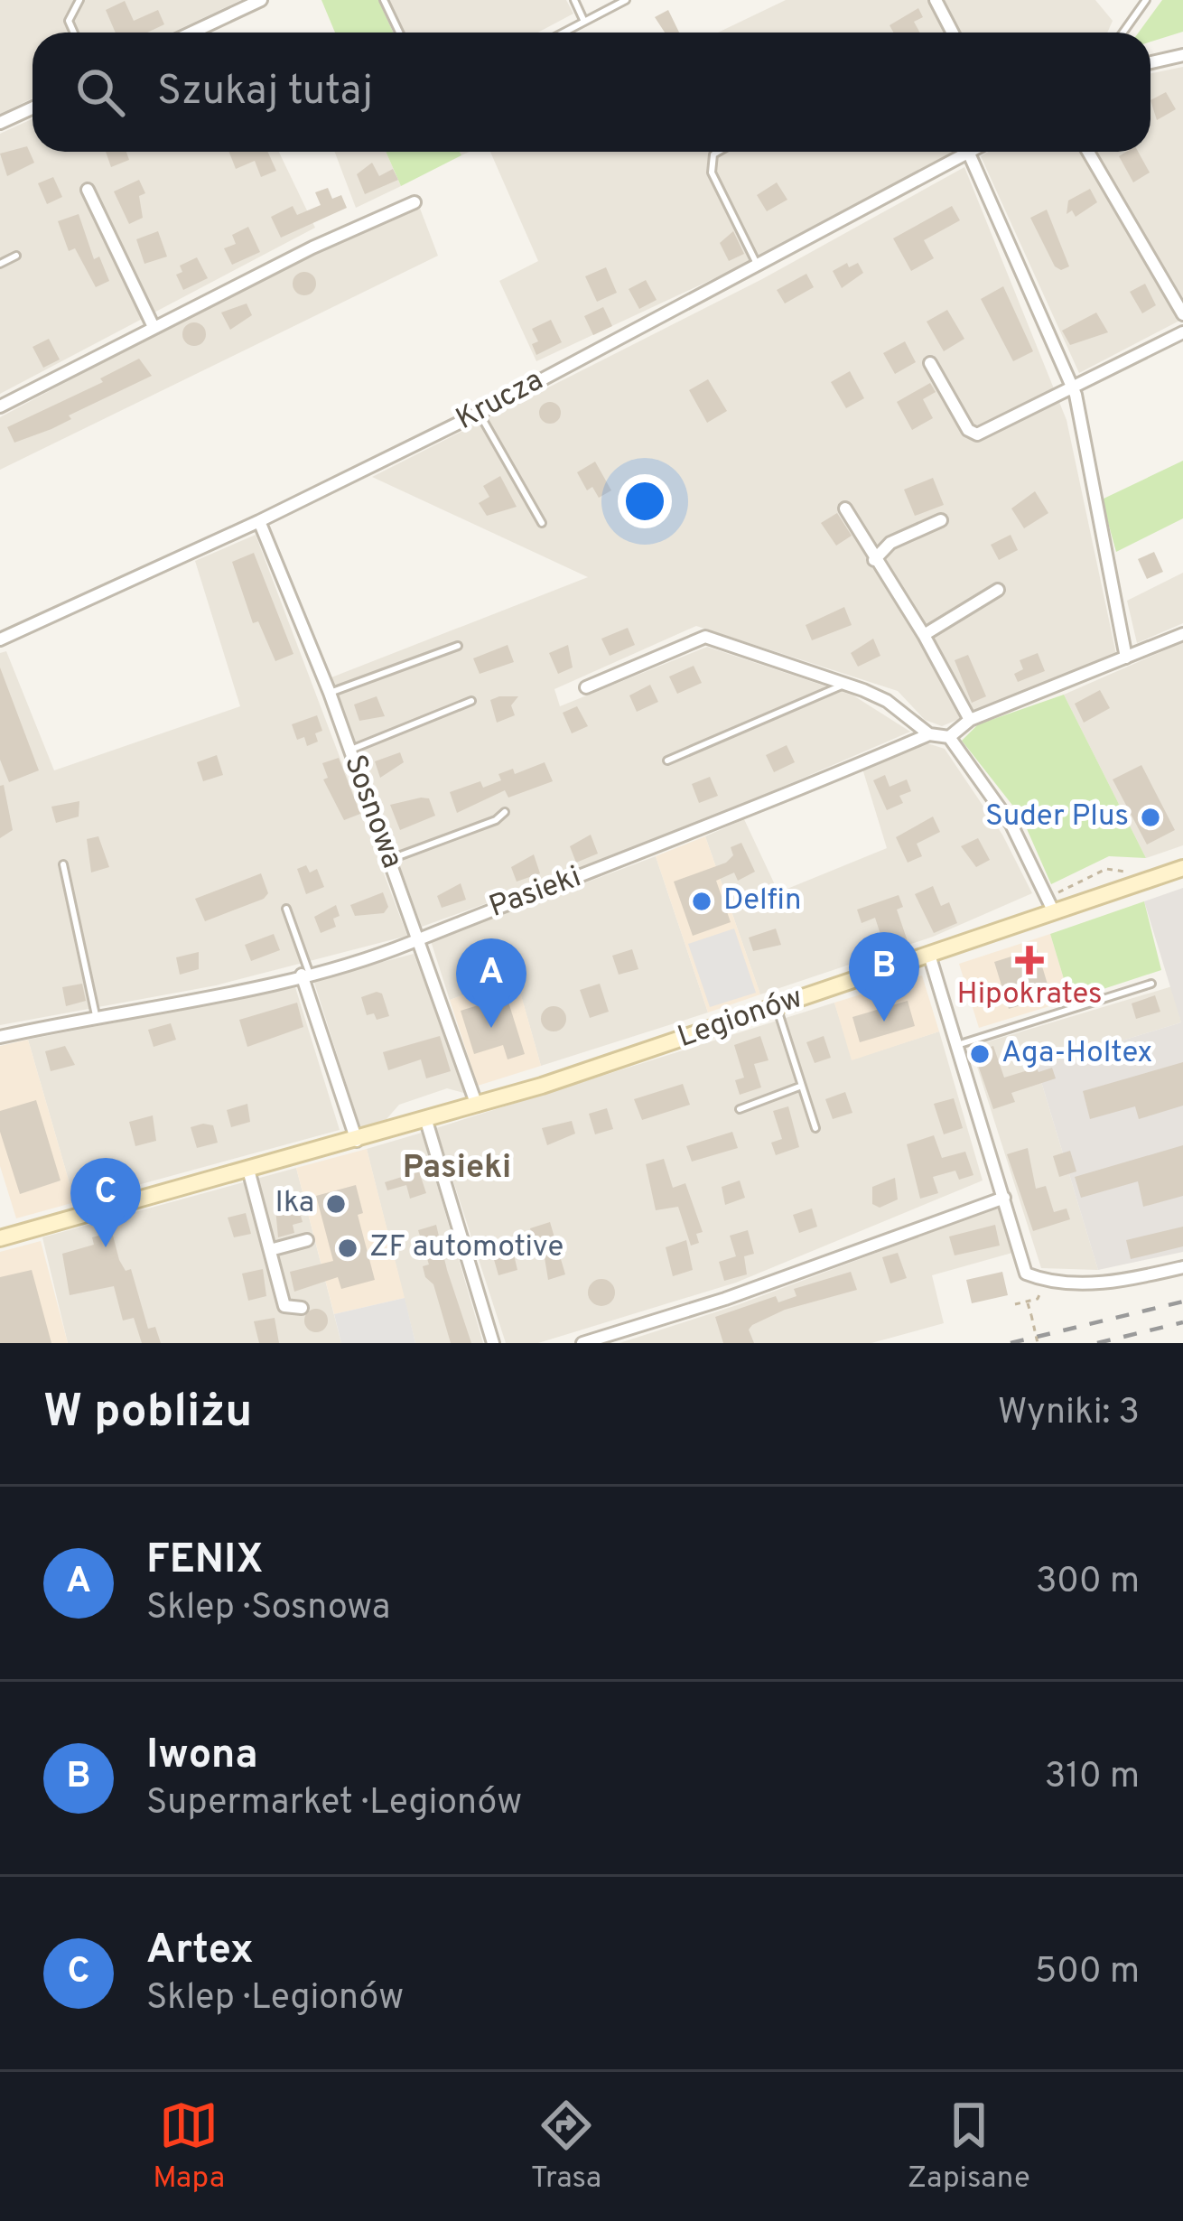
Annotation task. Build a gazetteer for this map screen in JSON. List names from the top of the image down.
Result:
{
  "streets": {
    "street": [
      "Krucza",
      "Sosnowa",
      "Pasieki",
      "Legionów"
    ]
  },
  "crossings": [
    ["Krucza", "Sosnowa"],
    ["Sosnowa", "Pasieki"],
    ["Sosnowa", "Legionów"]
  ],
  "districts": ["Pasieki"],
  "places": {
    "other": [
      "Suder Plus",
      "Delfin",
      "Aga-Holtex",
      "Ika",
      "ZF automotive"
    ],
    "health": ["Hipokrates"]
  },
  "page": {
    "search": "Szukaj tutaj",
    "pins": ["B", "A", "C"],
    "heading": ["W pobliżu", "Wyniki: 3"],
    "list": [
      {
        "mark": "A",
        "name": "FENIX",
        "note": "Sklep · Sosnowa",
        "value": "300 m"
      },
      {
        "mark": "B",
        "name": "Iwona",
        "note": "Supermarket · Legionów",
        "value": "310 m"
      },
      {
        "mark": "C",
        "name": "Artex",
        "note": "Sklep · Legionów",
        "value": "500 m"
      }
    ],
    "nav": ["Mapa", "Trasa", "Zapisane"]
  }
}
